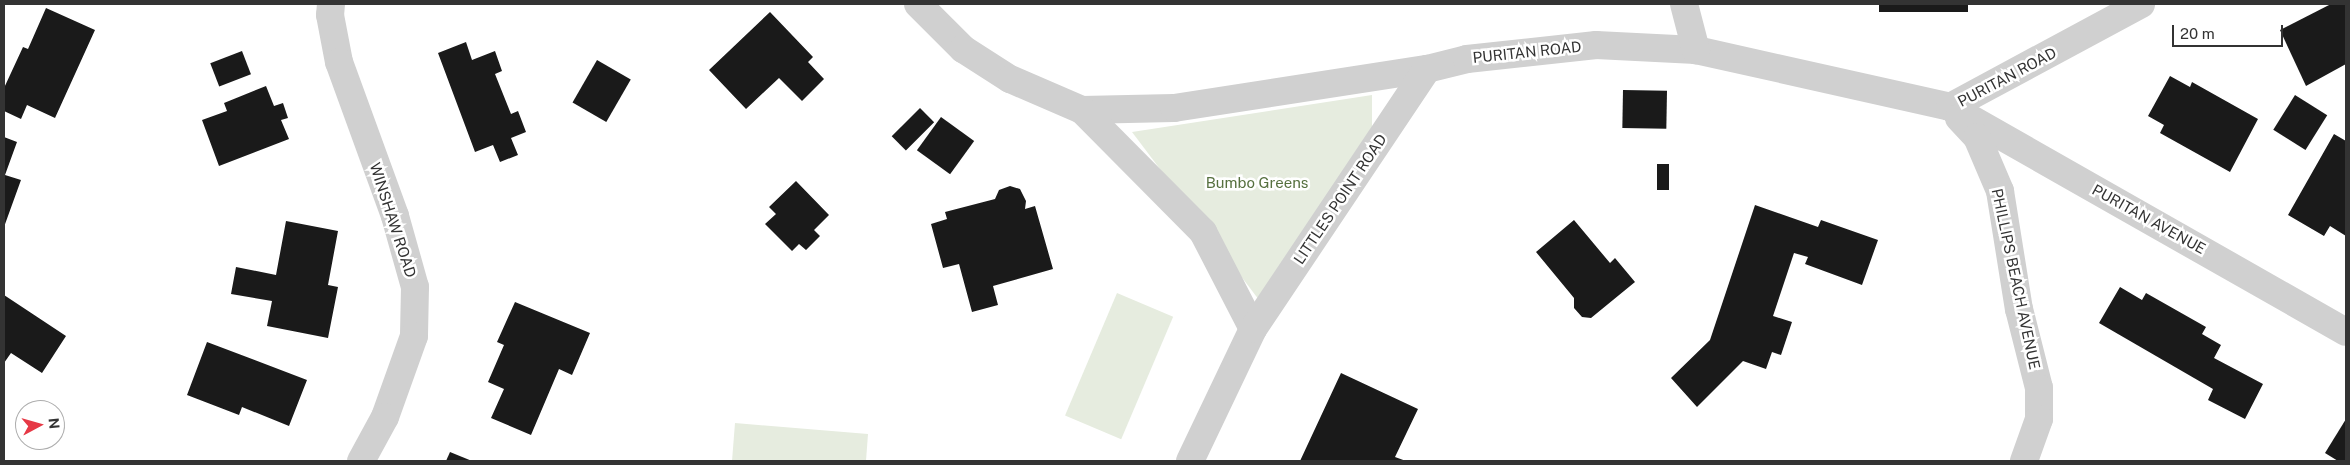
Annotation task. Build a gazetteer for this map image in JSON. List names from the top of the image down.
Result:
{
  "streets": {
    "street": [
      "PURITAN ROAD",
      "LITTLES POINT ROAD",
      "PURITAN AVENUE",
      "WINSHAW ROAD",
      "PHILLIPS BEACH AVENUE"
    ]
  },
  "crossings": [
    ["PURITAN ROAD", "LITTLES POINT ROAD"],
    ["PURITAN ROAD", "PURITAN AVENUE"],
    ["PURITAN ROAD", "PHILLIPS BEACH AVENUE"],
    ["PURITAN AVENUE", "PHILLIPS BEACH AVENUE"]
  ],
  "parks": ["Bumbo Greens"],
  "scale_bar": "20 m",
  "north": "right"
}
